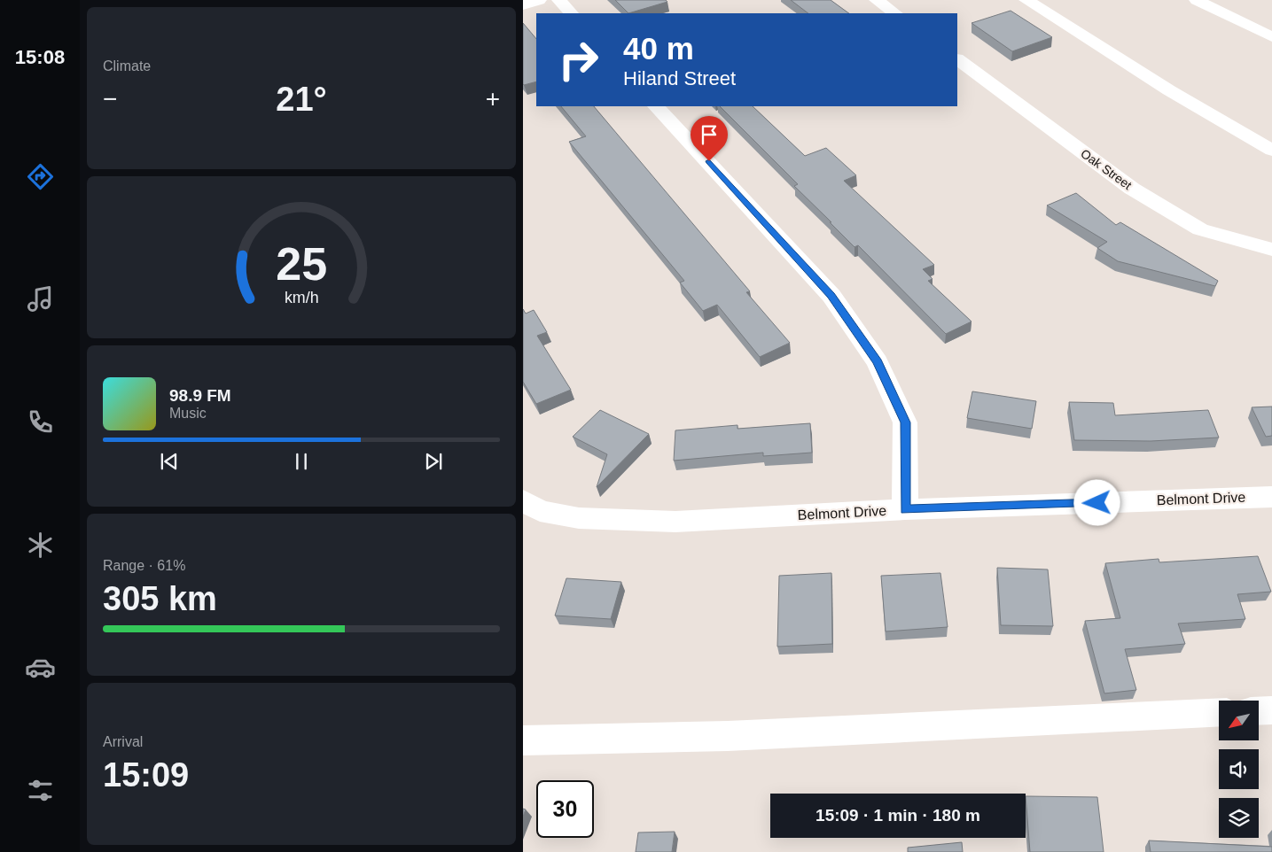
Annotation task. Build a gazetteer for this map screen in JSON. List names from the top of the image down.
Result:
{
  "streets": {
    "street": ["Oak Street", "Belmont Drive"]
  },
  "north": "bottom left",
  "page": {
    "tabs": "15:08",
    "tile": [
      "Climate",
      ["Range · 61%", "305 km"],
      ["Arrival", "15:09"]
    ],
    "turn": ["40 m", "Hiland Street"],
    "heat": ["−", "21°", "+"],
    "song": ["98.9 FM", "Music"],
    "limit": "30",
    "trip": "15:09 · 1 min · 180 m",
    "gauge": ["25", "km/h"]
  }
}
